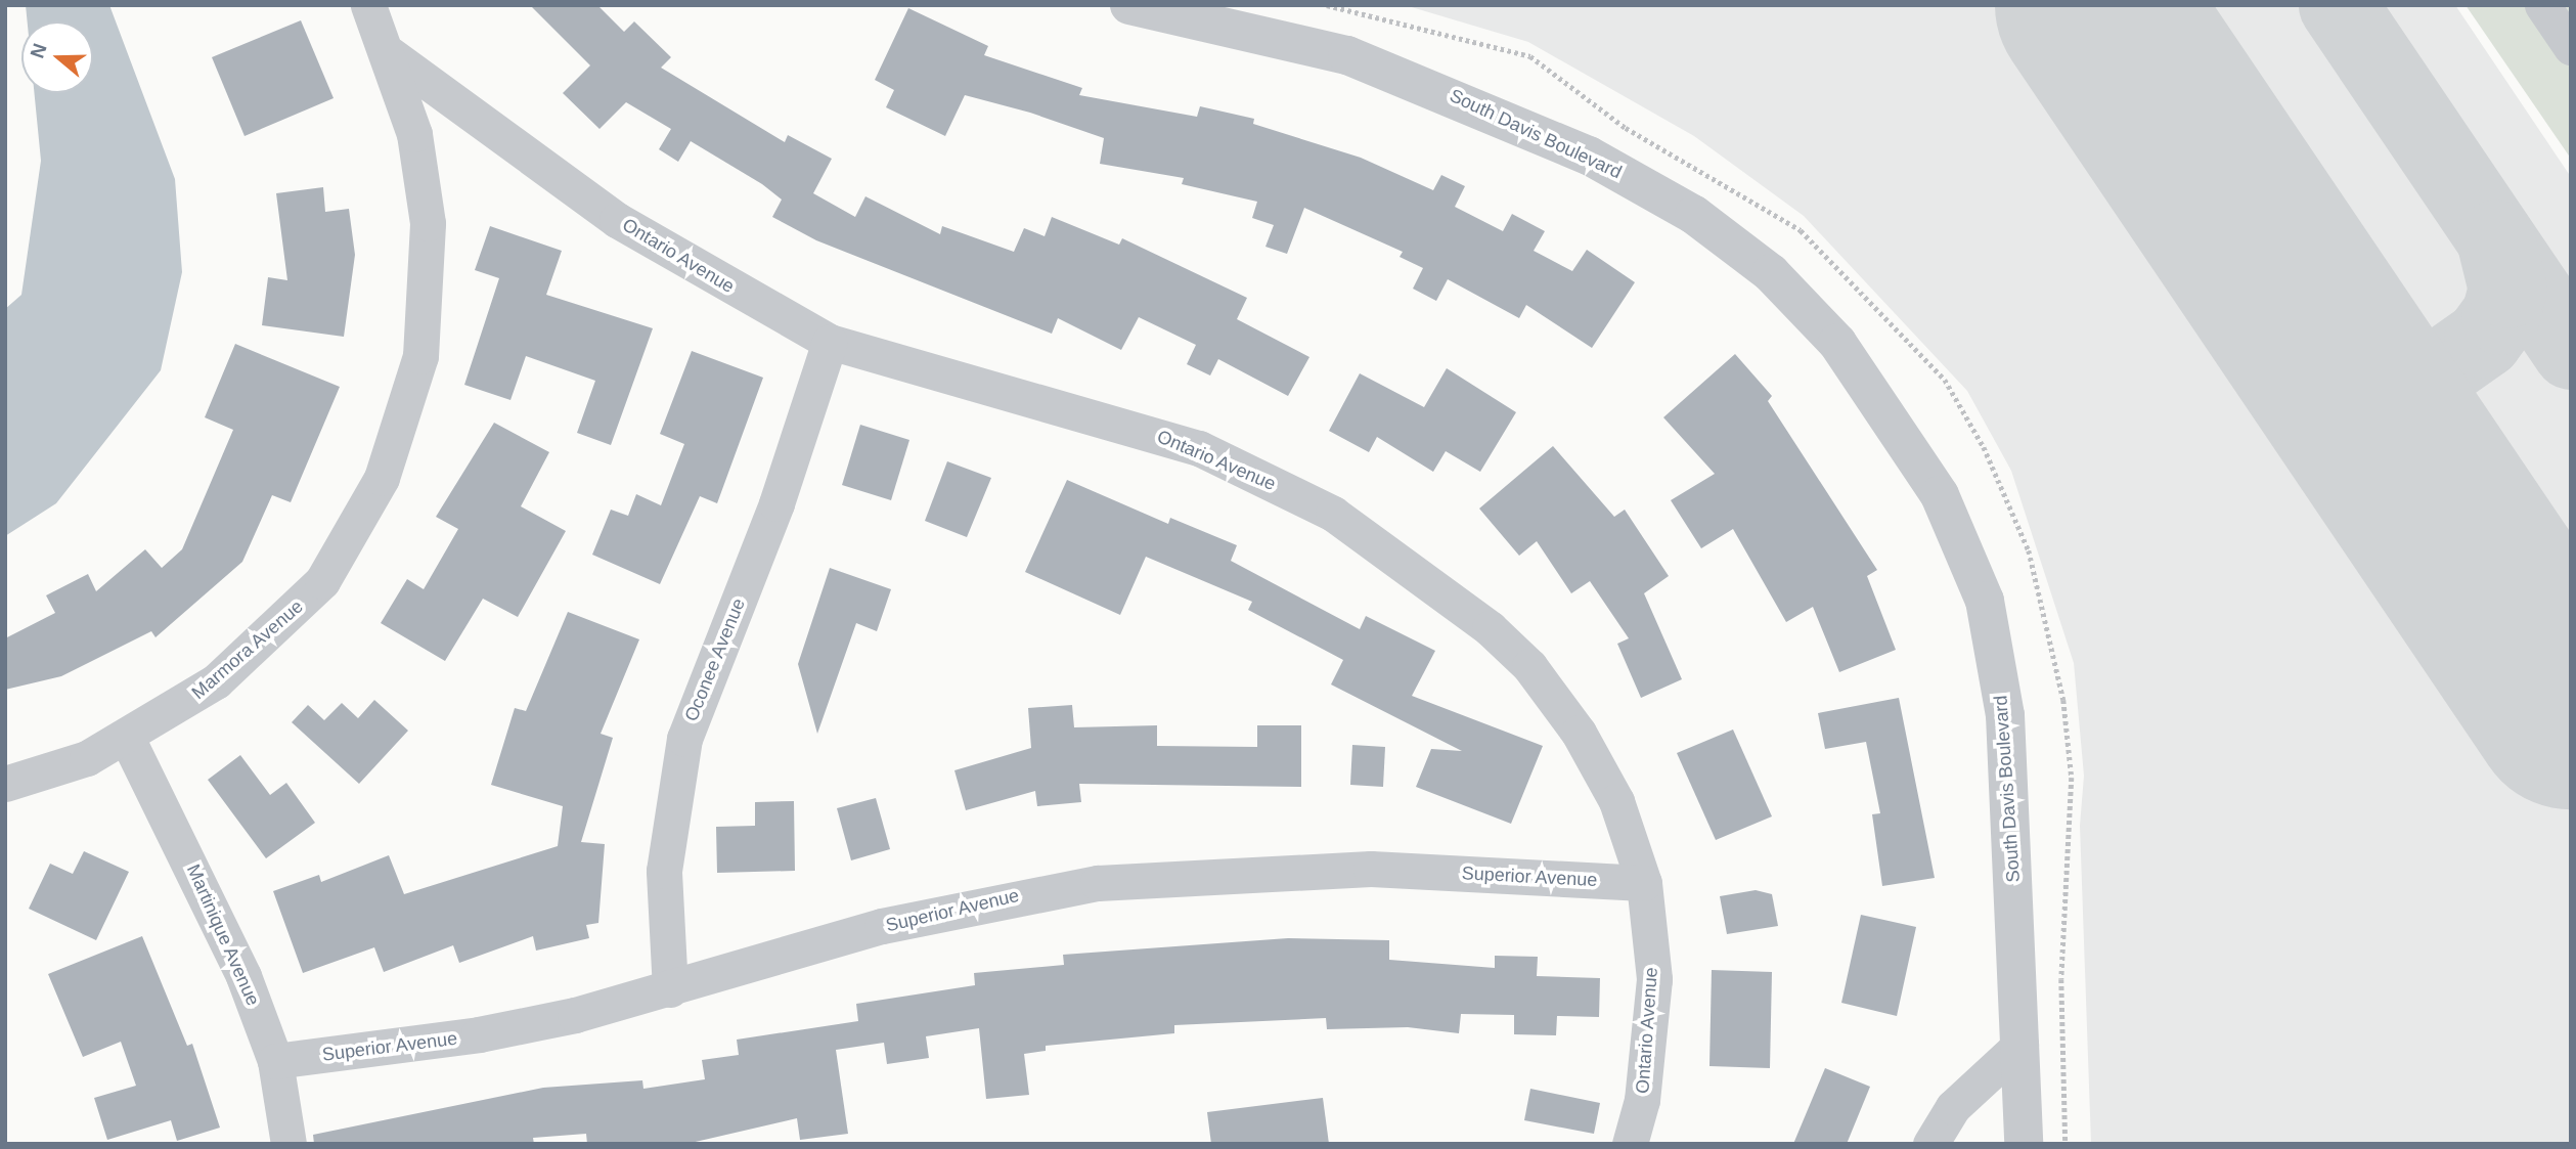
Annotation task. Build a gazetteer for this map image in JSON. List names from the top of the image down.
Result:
{
  "streets": {
    "street": [
      "South Davis Boulevard",
      "Ontario Avenue",
      "Marmora Avenue",
      "Oconee Avenue",
      "Superior Avenue",
      "Martinique Avenue"
    ]
  },
  "crossings": [
    ["Ontario Avenue", "Marmora Avenue"],
    ["Ontario Avenue", "Oconee Avenue"],
    ["Ontario Avenue", "Superior Avenue"],
    ["Marmora Avenue", "Martinique Avenue"],
    ["Oconee Avenue", "Superior Avenue"],
    ["Superior Avenue", "Martinique Avenue"]
  ],
  "north": "left"
}
